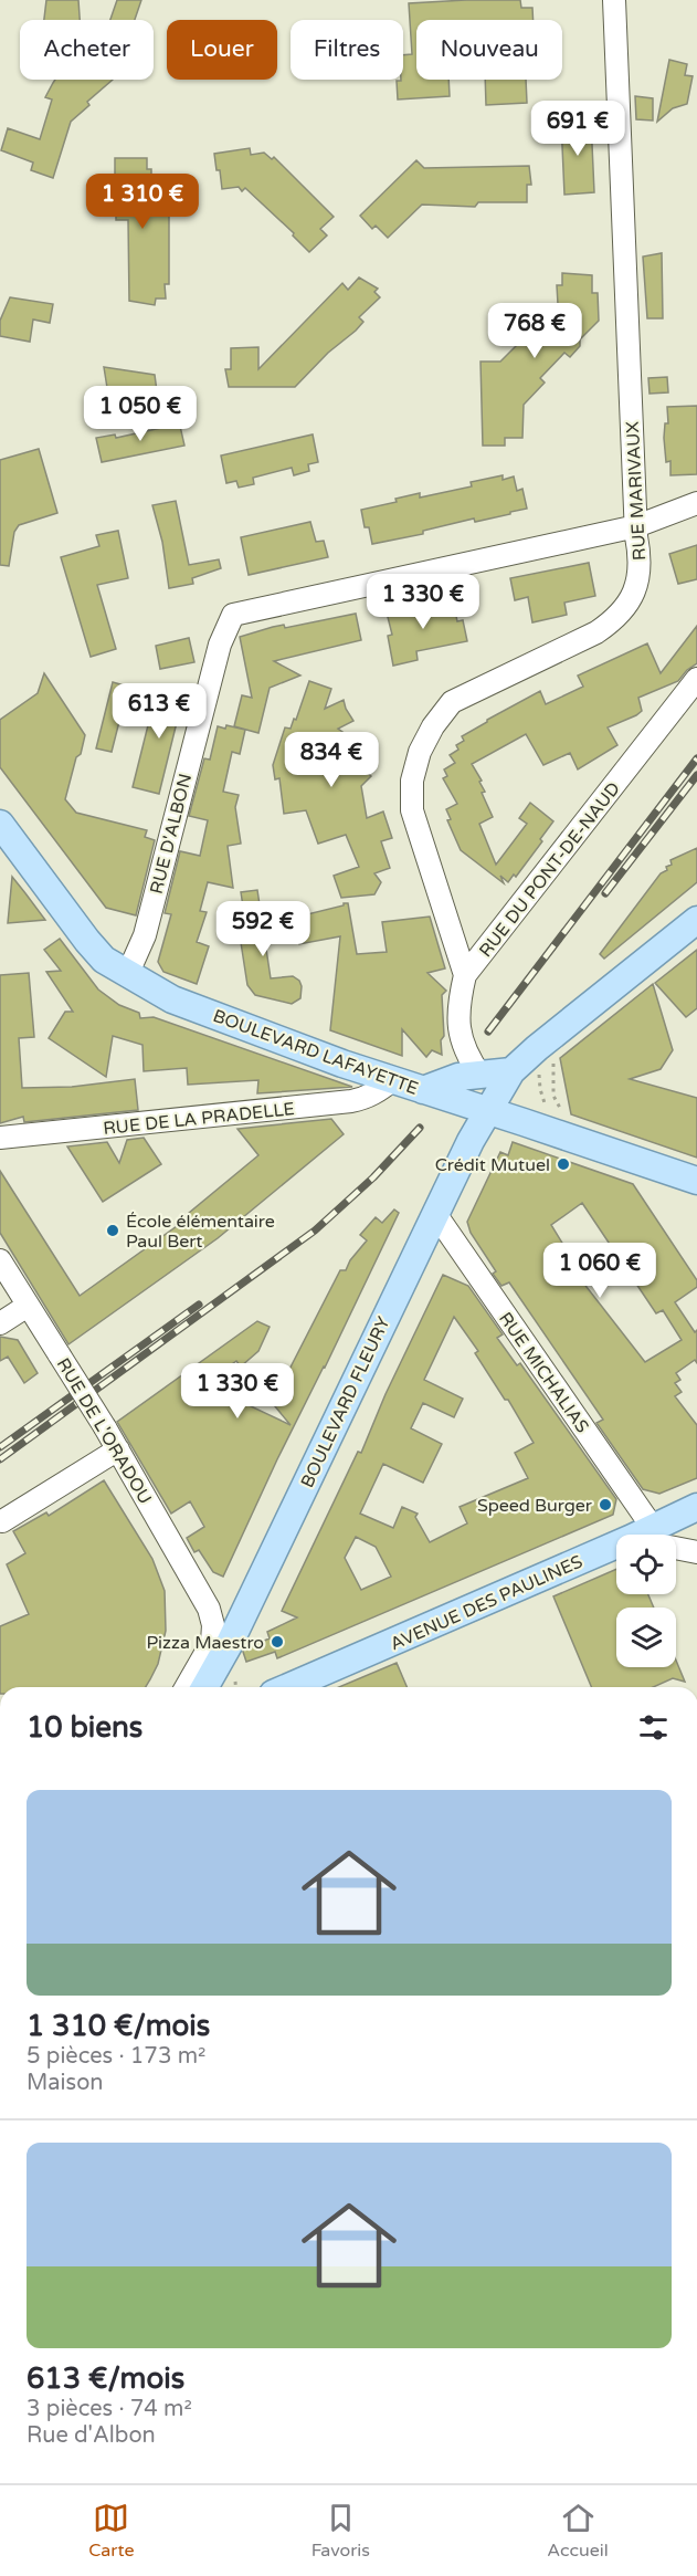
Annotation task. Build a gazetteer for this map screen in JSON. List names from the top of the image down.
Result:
{
  "streets": {
    "main road": ["BOULEVARD LAFAYETTE", "BOULEVARD FLEURY", "AVENUE DES PAULINES"],
    "street": [
      "RUE MARIVAUX",
      "RUE D'ALBON",
      "RUE DU PONT-DE-NAUD",
      "RUE DE LA PRADELLE",
      "RUE MICHALIAS",
      "RUE DE L'ORADOU"
    ]
  },
  "crossings": [
    ["RUE MARIVAUX", "RUE D'ALBON"],
    ["RUE MARIVAUX", "RUE DU PONT-DE-NAUD"],
    ["RUE D'ALBON", "BOULEVARD LAFAYETTE"],
    ["BOULEVARD LAFAYETTE", "RUE DE LA PRADELLE"],
    ["BOULEVARD LAFAYETTE", "BOULEVARD FLEURY"],
    ["RUE MICHALIAS", "BOULEVARD FLEURY"],
    ["RUE MICHALIAS", "AVENUE DES PAULINES"]
  ],
  "places": [
    "Crédit Mutuel",
    "École élémentaire Paul Bert",
    "Speed Burger",
    "Pizza Maestro"
  ],
  "page": {
    "chip": [
      "Acheter",
      "Louer",
      "Filtres",
      "Nouveau"
    ],
    "price": [
      "691 €",
      "1 310 €",
      "768 €",
      "1 050 €",
      "1 330 €",
      "613 €",
      "834 €",
      "592 €",
      "1 060 €",
      "1 330 €"
    ],
    "heading": "10 biens",
    "list": [
      {
        "name": "1 310 €/mois",
        "note": "5 pièces · 173 m² · Maison"
      },
      {
        "name": "613 €/mois",
        "note": "3 pièces · 74 m² · Rue d'Albon"
      }
    ],
    "tabs": ["Carte", "Favoris", "Accueil"]
  }
}
